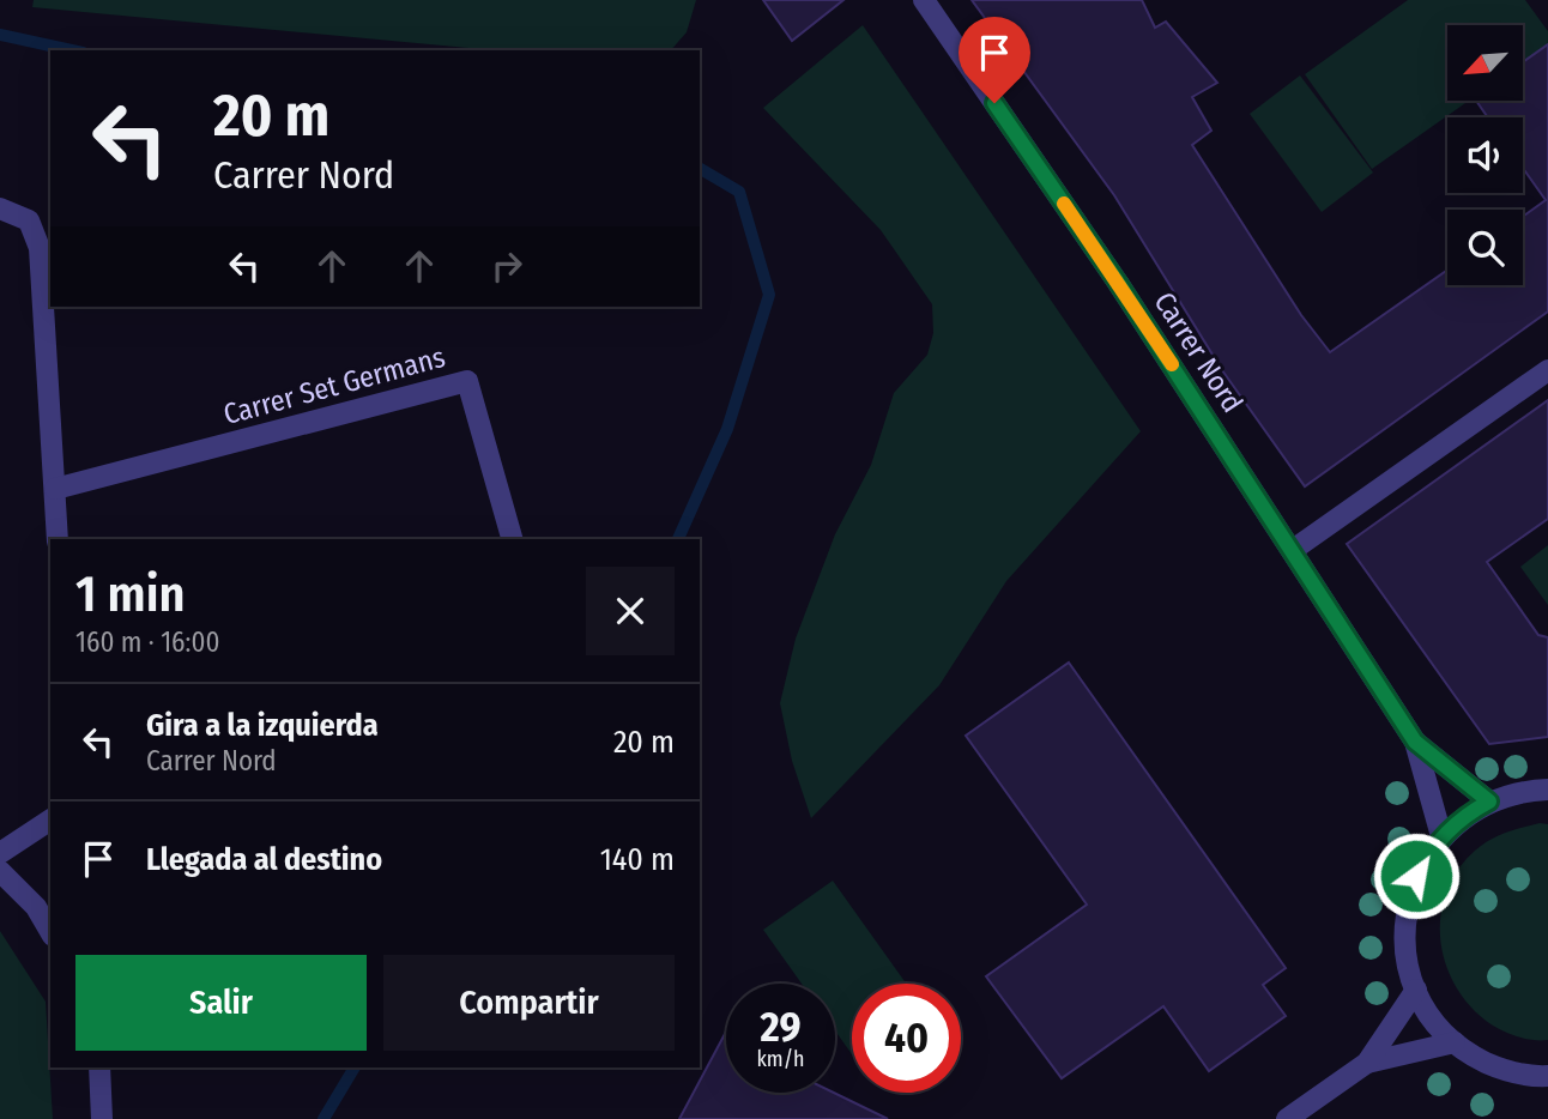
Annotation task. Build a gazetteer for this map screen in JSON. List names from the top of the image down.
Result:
{
  "streets": {
    "street": ["Carrer Nord", "Carrer Set Germans"]
  },
  "north": "bottom left",
  "page": {
    "turn": ["20 m", "Carrer Nord"],
    "heading": ["1 min", "160 m · 16:00"],
    "list": [
      {
        "name": "Gira a la izquierda",
        "note": "Carrer Nord",
        "value": "20 m"
      },
      {
        "name": "Llegada al destino",
        "value": "140 m"
      }
    ],
    "buttons": ["Salir", "Compartir"],
    "speed": "29 km/h",
    "limit": "40"
  }
}
